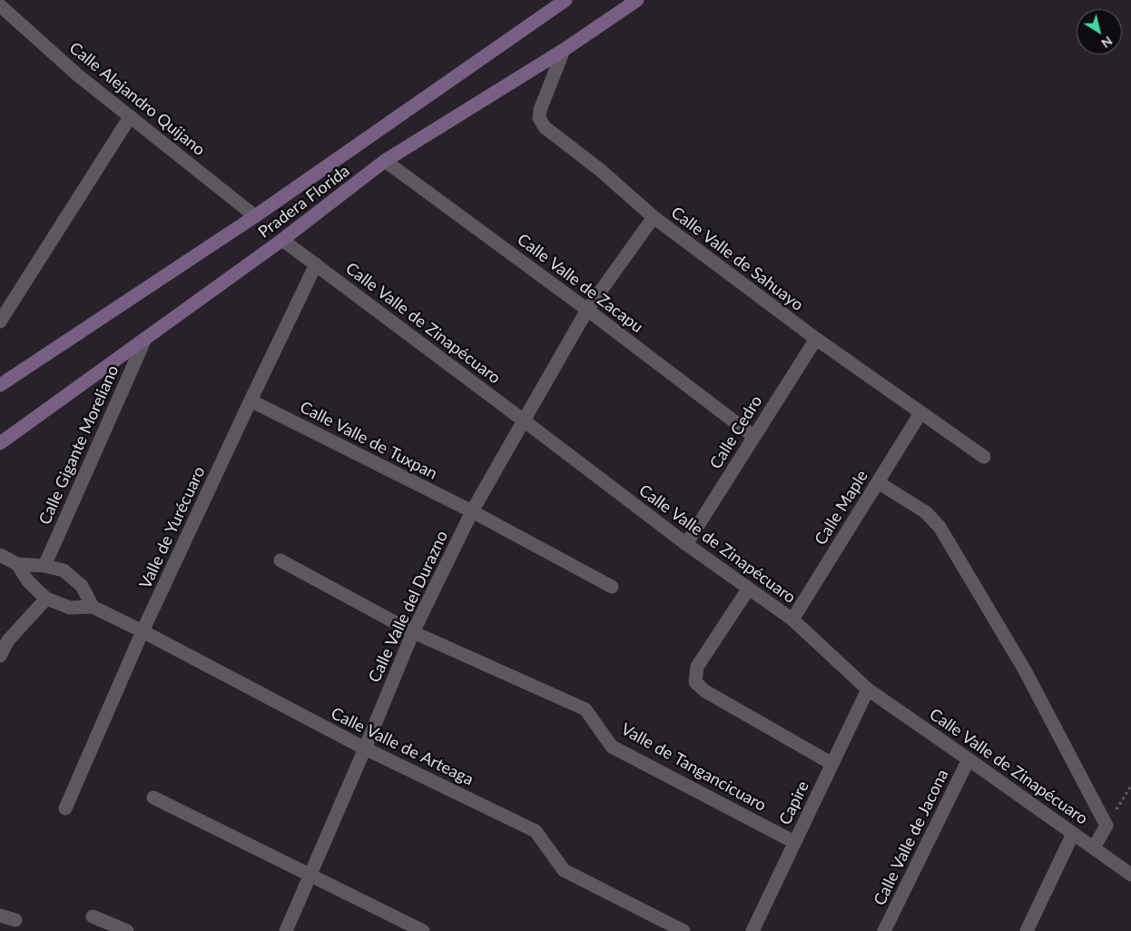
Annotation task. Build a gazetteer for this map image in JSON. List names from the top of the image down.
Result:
{
  "streets": {
    "main road": ["Pradera Florida"],
    "street": [
      "Calle Alejandro Quijano",
      "Calle Valle de Sahuayo",
      "Calle Valle de Zacapu",
      "Calle Valle de Zinapécuaro",
      "Calle Cedro",
      "Calle Valle de Tuxpan",
      "Calle Gigante Moreliano",
      "Calle Maple",
      "Valle de Yurécuaro",
      "Calle Valle del Durazno",
      "Calle Valle de Arteaga",
      "Valle de Tangancicuaro",
      "Capire",
      "Calle Valle de Jacona"
    ]
  },
  "crossings": [
    ["Calle Alejandro Quijano", "Pradera Florida"],
    ["Pradera Florida", "Calle Valle de Sahuayo"],
    ["Pradera Florida", "Calle Valle de Zacapu"],
    ["Pradera Florida", "Calle Valle de Zinapécuaro"],
    ["Pradera Florida", "Calle Gigante Moreliano"],
    ["Calle Valle de Sahuayo", "Calle Cedro"],
    ["Calle Valle de Sahuayo", "Calle Maple"],
    ["Calle Valle de Sahuayo", "Calle Valle del Durazno"],
    ["Calle Valle de Zacapu", "Calle Cedro"],
    ["Calle Valle de Zacapu", "Calle Valle del Durazno"],
    ["Calle Valle de Zinapécuaro", "Calle Cedro"],
    ["Calle Valle de Zinapécuaro", "Calle Maple"],
    ["Calle Valle de Zinapécuaro", "Valle de Yurécuaro"],
    ["Calle Valle de Zinapécuaro", "Calle Valle del Durazno"],
    ["Calle Valle de Zinapécuaro", "Capire"],
    ["Calle Valle de Zinapécuaro", "Calle Valle de Jacona"],
    ["Calle Valle de Tuxpan", "Valle de Yurécuaro"],
    ["Calle Valle de Tuxpan", "Calle Valle del Durazno"],
    ["Calle Gigante Moreliano", "Calle Valle de Arteaga"],
    ["Valle de Yurécuaro", "Calle Valle de Arteaga"],
    ["Calle Valle del Durazno", "Calle Valle de Arteaga"],
    ["Calle Valle del Durazno", "Valle de Tangancicuaro"],
    ["Valle de Tangancicuaro", "Capire"]
  ],
  "north": "bottom right"
}
